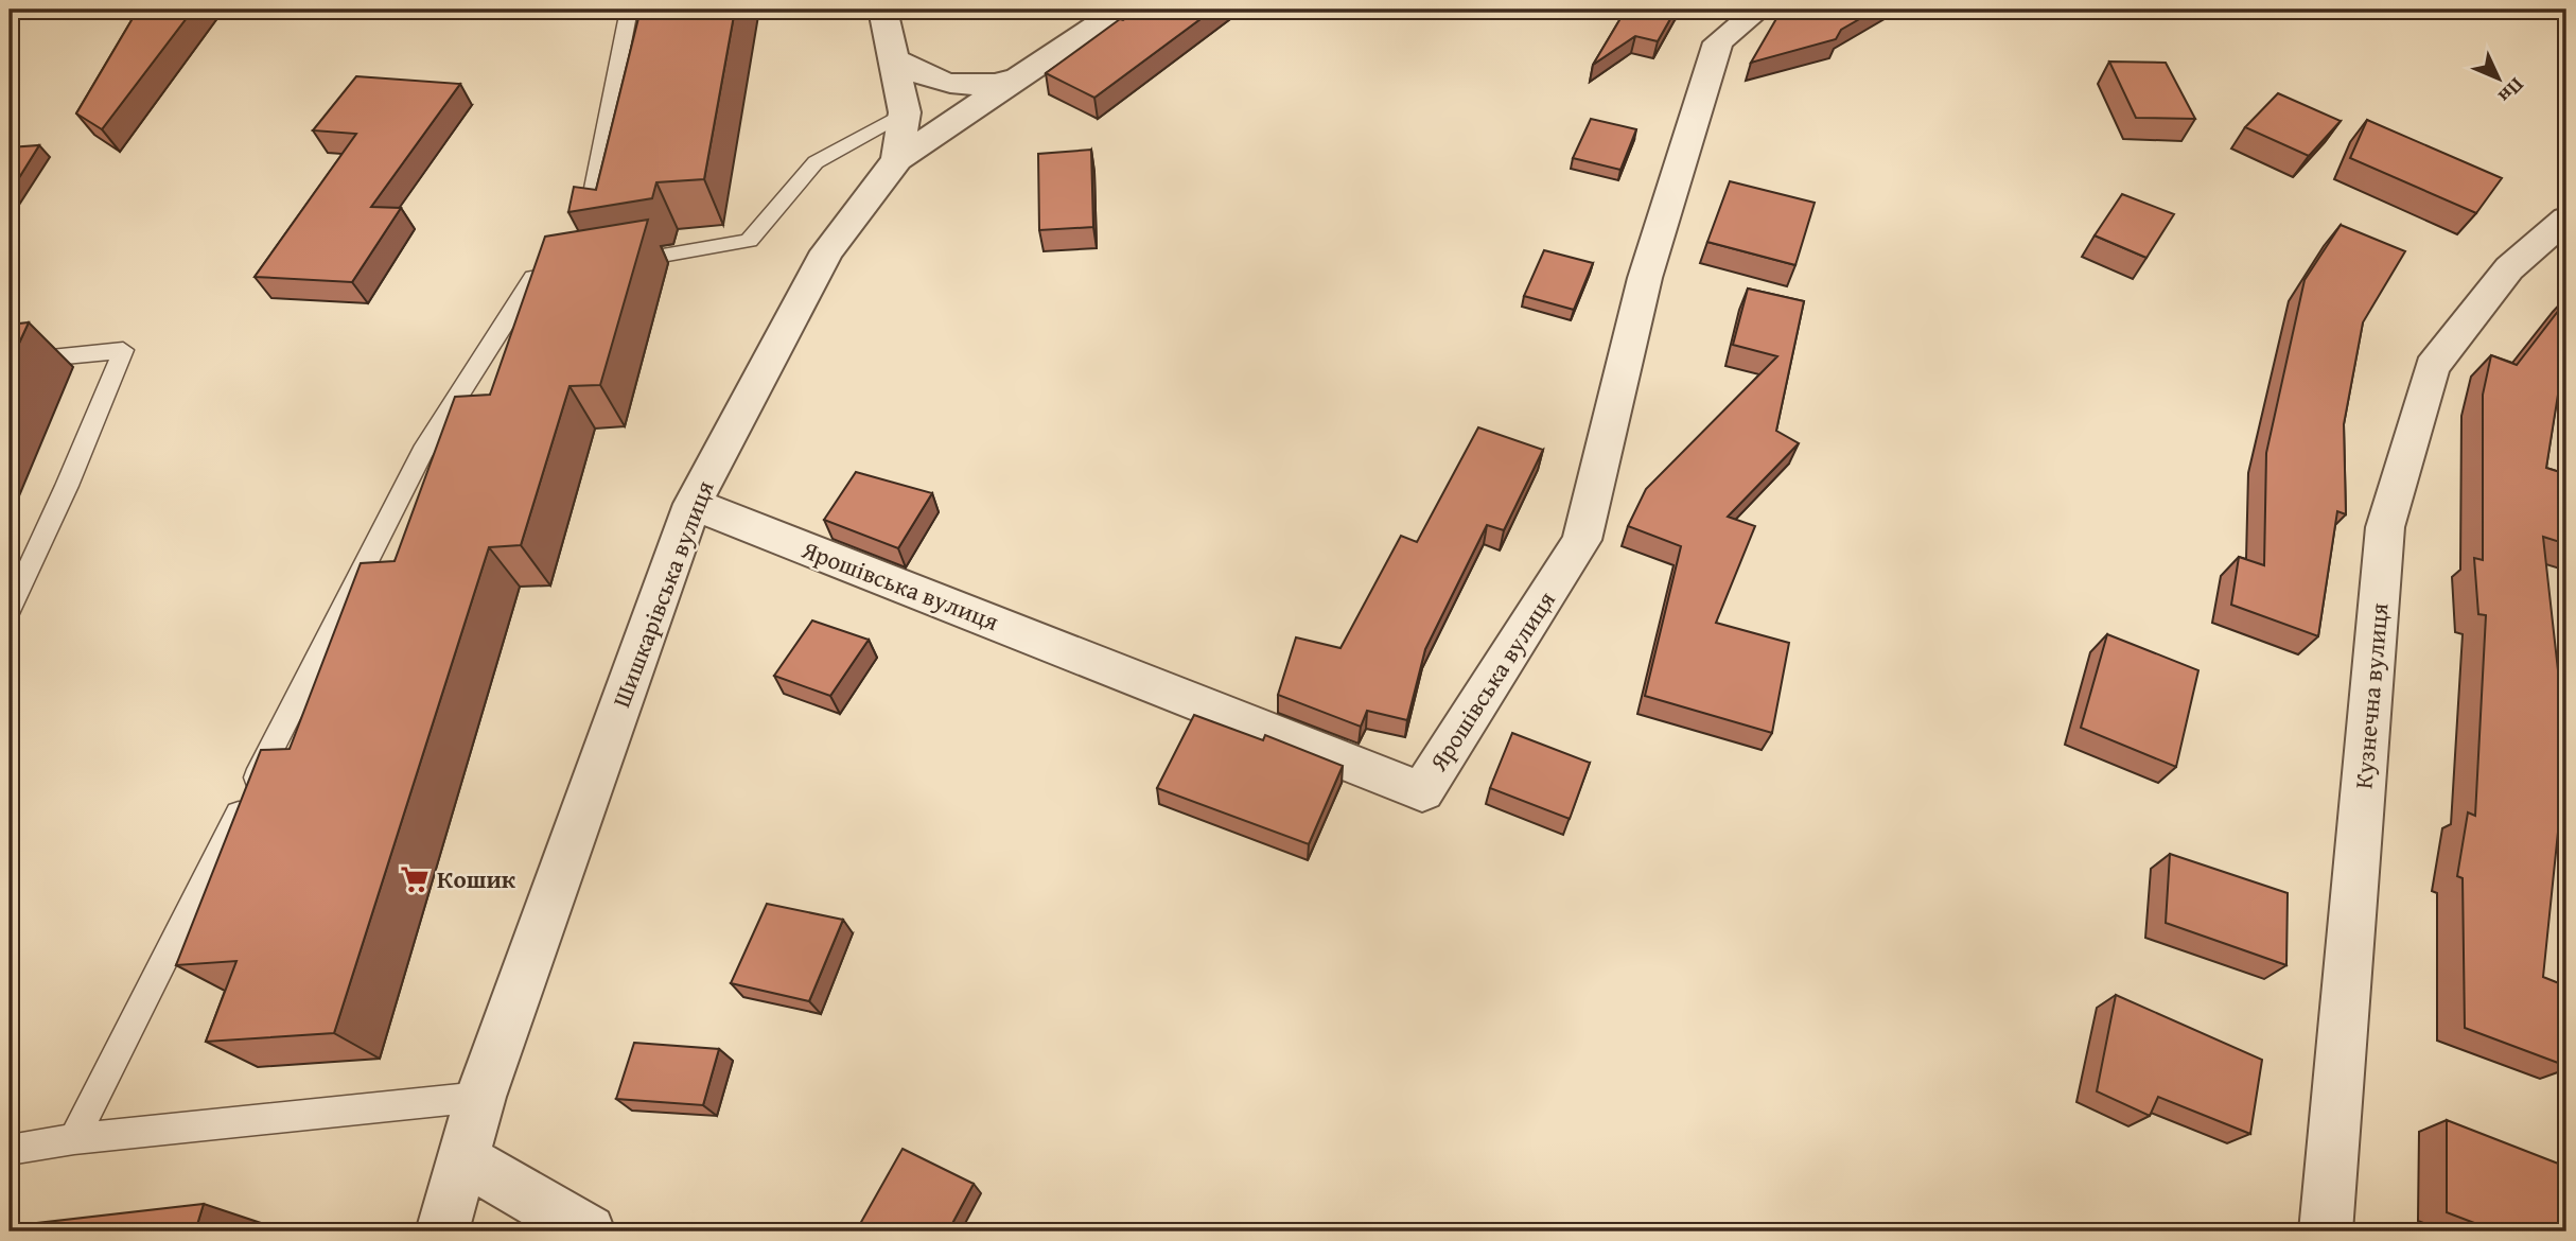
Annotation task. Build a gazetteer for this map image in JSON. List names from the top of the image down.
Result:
{
  "streets": {
    "street": ["Ярошівська вулиця", "Шишкарівська вулиця", "Кузнечна вулиця"]
  },
  "crossings": [
    ["Ярошівська вулиця", "Шишкарівська вулиця"]
  ],
  "places": {
    "supermarket": ["Кошик"]
  },
  "north": "bottom right"
}
